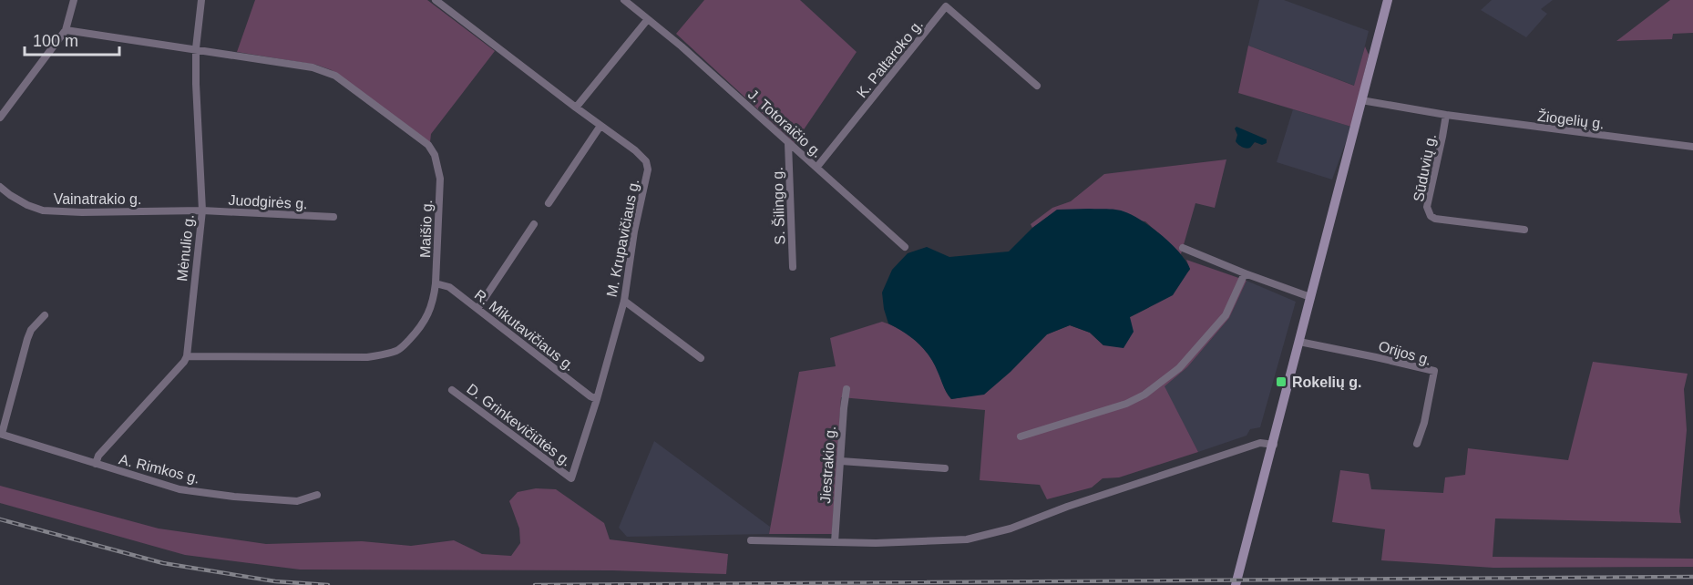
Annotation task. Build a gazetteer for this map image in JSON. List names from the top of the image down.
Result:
{
  "streets": {
    "street": [
      "K. Paltaroko g.",
      "Žiogelių g.",
      "J. Totoraičio g.",
      "Sūduvių g.",
      "Vainatrakio g.",
      "Juodgirės g.",
      "S. Šilingo g.",
      "Maišio g.",
      "M. Krupavičiaus g.",
      "Mėnulio g.",
      "R. Mikutavičiaus g.",
      "Orijos g.",
      "D. Grinkevičiūtės g.",
      "Jiestrakio g.",
      "A. Rimkos g."
    ]
  },
  "crossings": [
    ["K. Paltaroko g.", "J. Totoraičio g."],
    ["Žiogelių g.", "Sūduvių g."],
    ["J. Totoraičio g.", "S. Šilingo g."],
    ["Vainatrakio g.", "Juodgirės g."],
    ["Vainatrakio g.", "Mėnulio g."],
    ["Juodgirės g.", "Mėnulio g."],
    ["Maišio g.", "Mėnulio g."],
    ["Maišio g.", "R. Mikutavičiaus g."],
    ["M. Krupavičiaus g.", "R. Mikutavičiaus g."],
    ["M. Krupavičiaus g.", "D. Grinkevičiūtės g."]
  ],
  "places": {
    "transit": ["Rokelių g."]
  },
  "scale_bar": "100 m"
}
